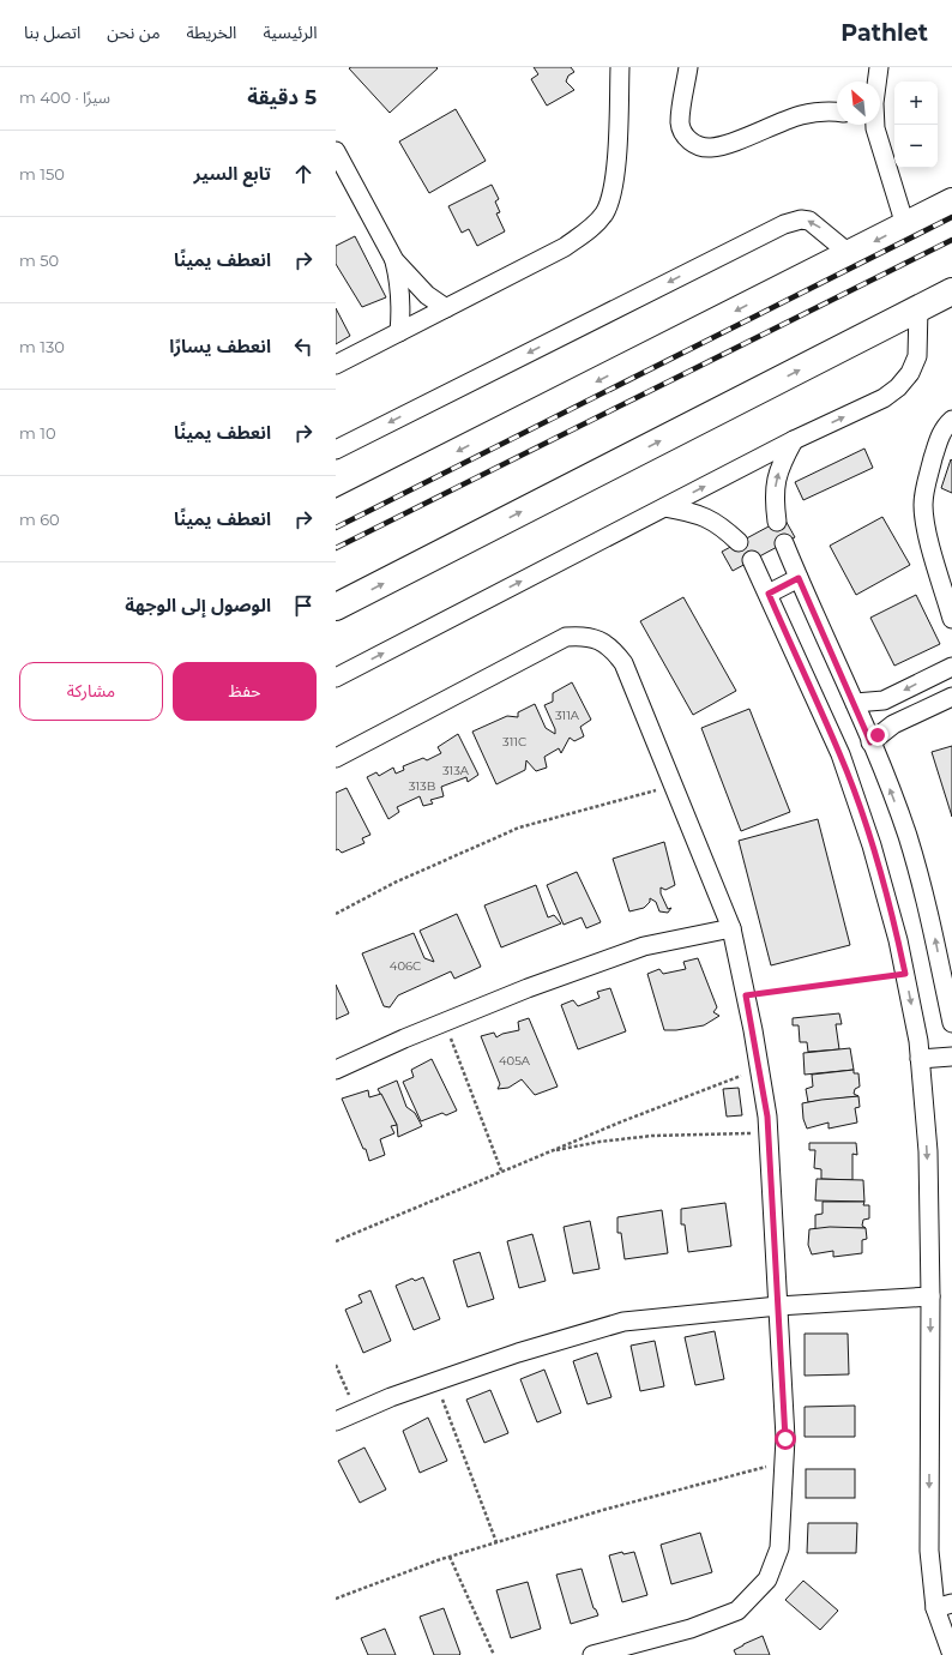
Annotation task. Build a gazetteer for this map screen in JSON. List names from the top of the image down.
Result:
{
  "house_numbers": [
    "311A",
    "311C",
    "313A",
    "313B",
    "406C",
    "405A"
  ],
  "north": "top left",
  "page": {
    "header": "Pathlet",
    "nav": [
      "الرئيسية",
      "الخريطة",
      "من نحن",
      "اتصل بنا"
    ],
    "heading": ["5 دقيقة", "سيرًا · 400 m"],
    "map_buttons": ["+", "−"],
    "list": [
      ["تابع السير", "150 m"],
      ["انعطف يمينًا", "50 m"],
      ["انعطف يسارًا", "130 m"],
      ["انعطف يمينًا", "10 m"],
      ["انعطف يمينًا", "60 m"],
      "الوصول إلى الوجهة"
    ],
    "buttons": ["حفظ", "مشاركة"]
  }
}
